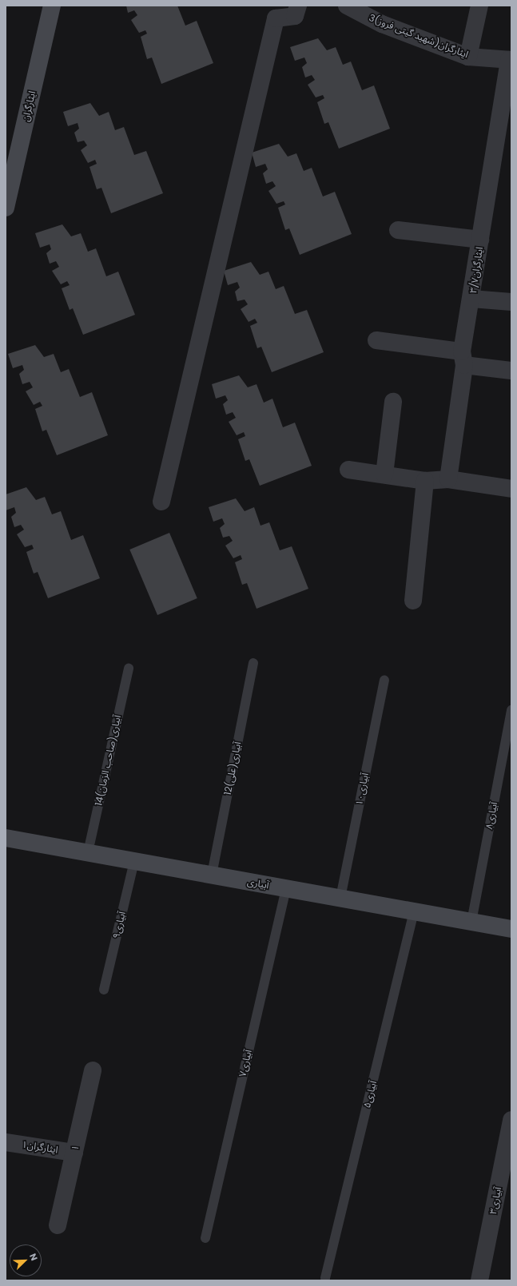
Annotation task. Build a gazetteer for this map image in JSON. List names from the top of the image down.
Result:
{
  "streets": {
    "street": [
      "3ایثارگران(شهید گیتی فروز)",
      "ایثارگران",
      "ایثارگران۳/۷",
      "آبیاری",
      "ایثارگران۱",
      "۱",
      "آبیاری۳"
    ],
    "lane": [
      "14آبیاری(صاحب الزمان)",
      "12آبیاری(علی)",
      "آبیاری۱۰",
      "آبیاری۸",
      "آبیاری۹",
      "آبیاری۷",
      "آبیاری۵"
    ]
  },
  "crossings": [
    ["3ایثارگران(شهید گیتی فروز)", "ایثارگران۳/۷"],
    ["14آبیاری(صاحب الزمان)", "آبیاری"],
    ["12آبیاری(علی)", "آبیاری"],
    ["آبیاری۱۰", "آبیاری"],
    ["آبیاری۸", "آبیاری"],
    ["آبیاری", "آبیاری۹"],
    ["آبیاری", "آبیاری۷"],
    ["آبیاری", "آبیاری۵"],
    ["ایثارگران۱", "۱"]
  ],
  "north": "top right"
}
